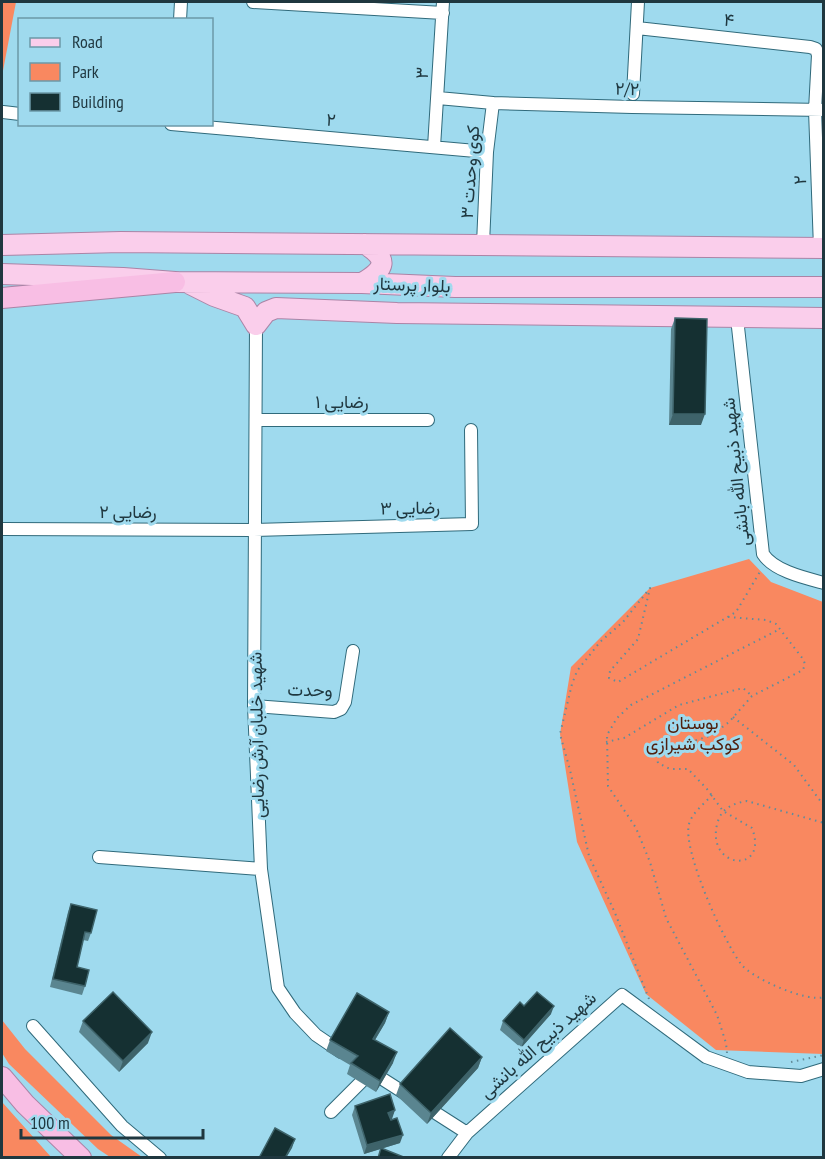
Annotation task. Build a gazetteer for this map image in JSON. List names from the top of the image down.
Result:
{
  "streets": {
    "main road": ["بلوار پرستار"],
    "street": [
      "۴",
      "۳",
      "۲/۲",
      "۲",
      "کوی وحدت ۳",
      "رضایی ۱",
      "شهید ذبیح الله بانشی",
      "رضایی ۳",
      "رضایی ۲",
      "وحدت",
      "شهید خلبان آرش رضایی"
    ]
  },
  "crossings": [
    ["۴", "۲"],
    ["۳", "۲/۲"],
    ["۳", "۲"],
    ["۲/۲", "۲"],
    ["۲/۲", "کوی وحدت ۳"],
    ["۲", "کوی وحدت ۳"],
    ["رضایی ۱", "شهید خلبان آرش رضایی"],
    ["شهید ذبیح الله بانشی", "شهید خلبان آرش رضایی"],
    ["رضایی ۳", "رضایی ۲"],
    ["رضایی ۳", "شهید خلبان آرش رضایی"],
    ["رضایی ۲", "شهید خلبان آرش رضایی"],
    ["وحدت", "شهید خلبان آرش رضایی"]
  ],
  "parks": ["بوستان کوکب شیرازی"],
  "legend": ["Road", "Park", "Building"],
  "scale_bar": "100 m"
}
